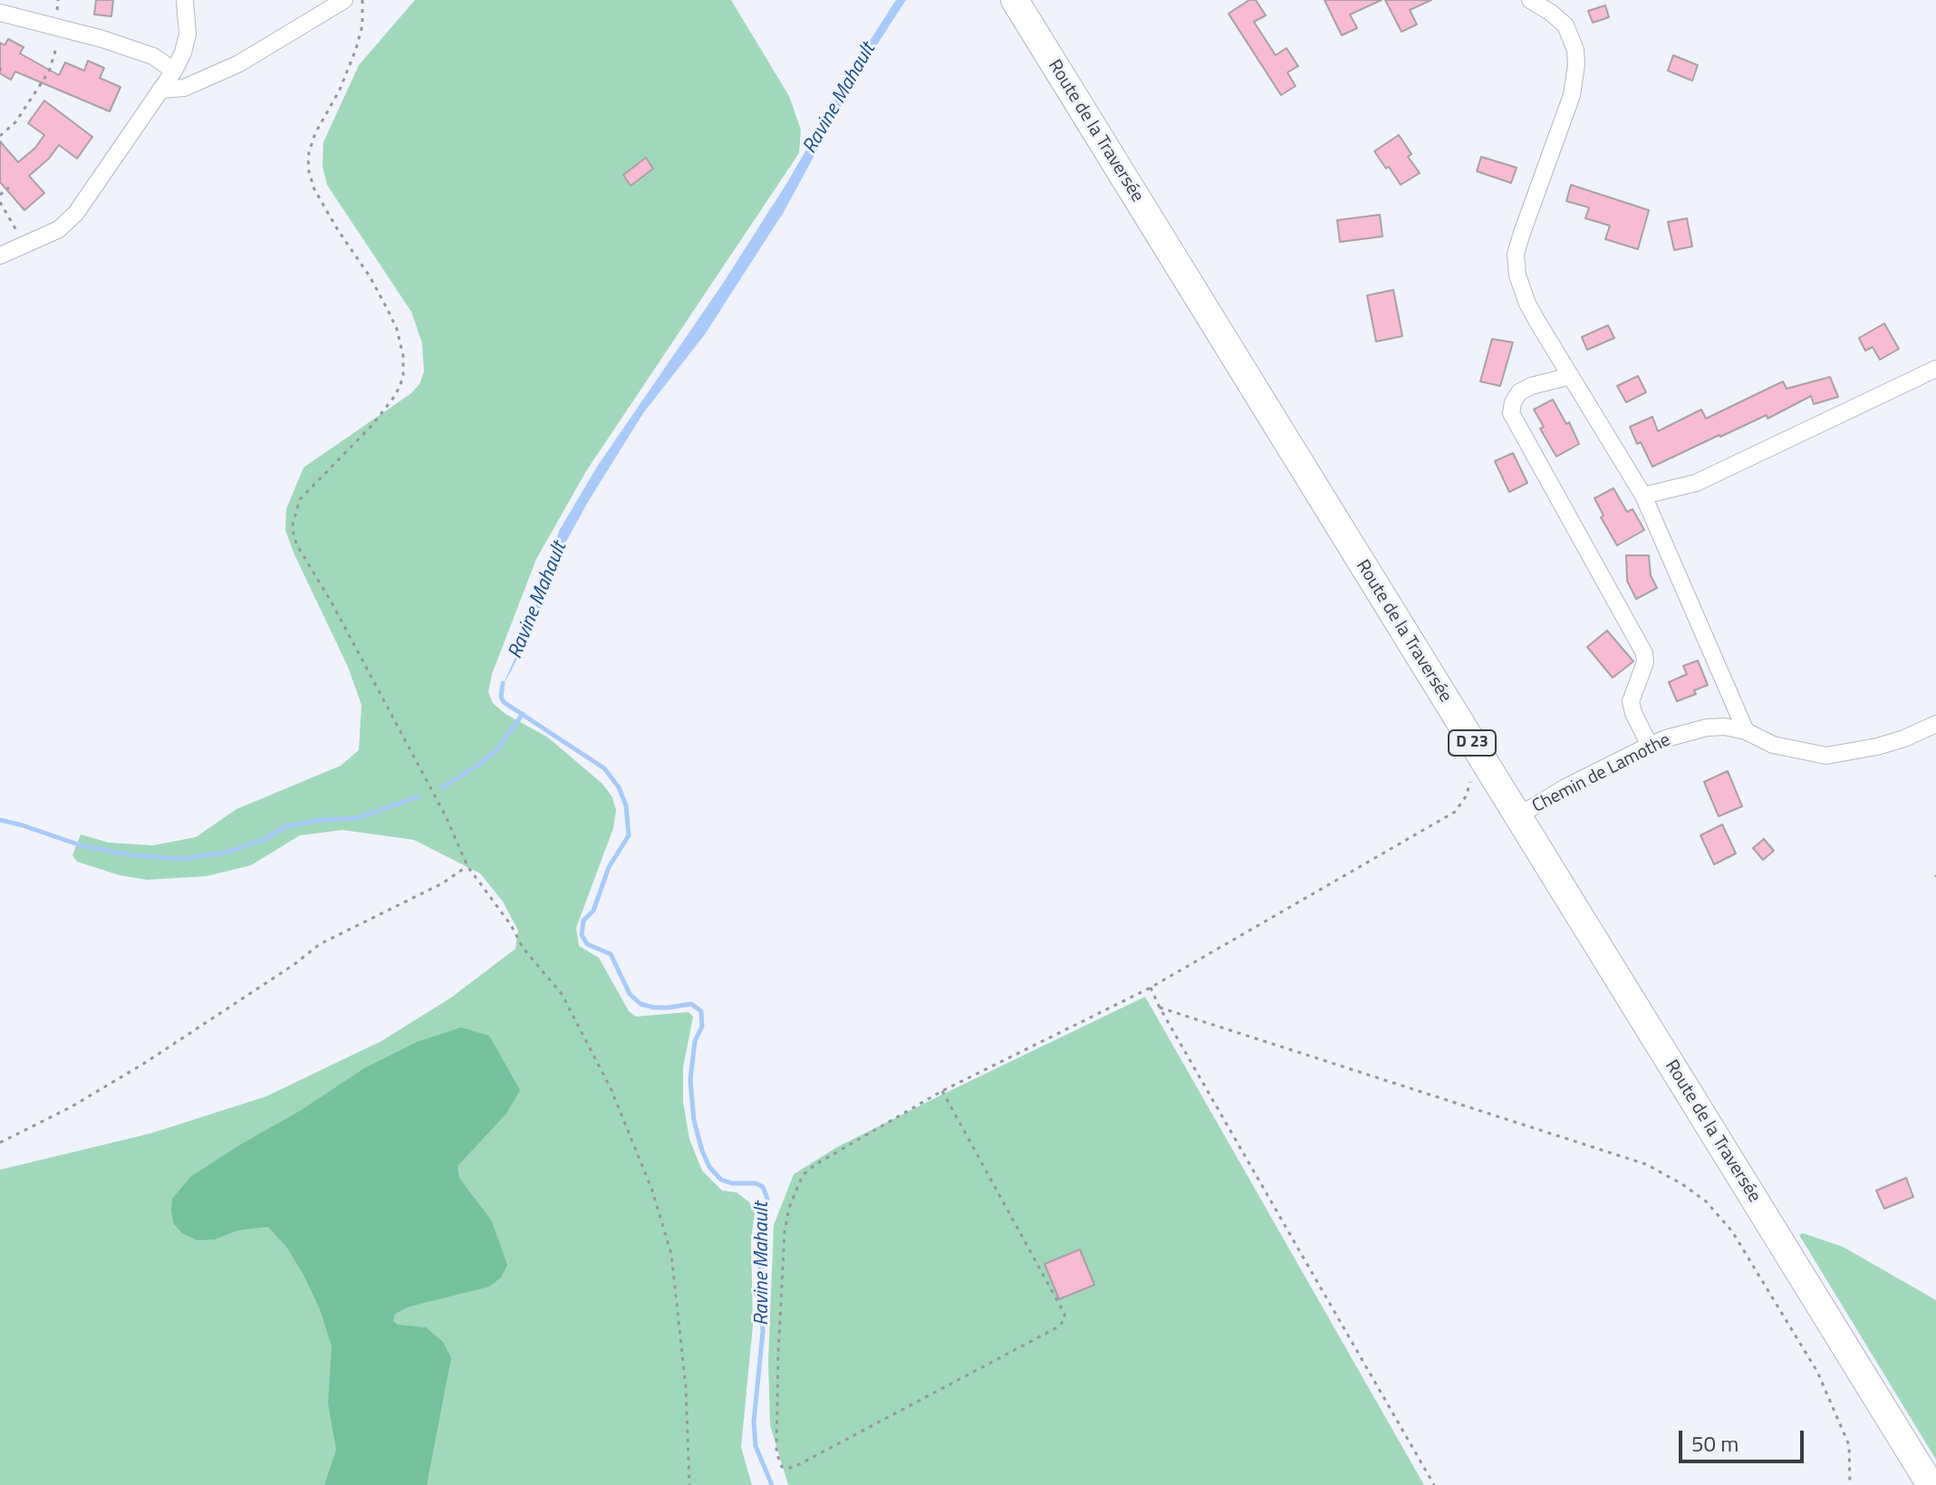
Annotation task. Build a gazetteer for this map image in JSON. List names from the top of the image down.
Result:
{
  "streets": {
    "main road": ["Route de la Traversée", "D 23"],
    "street": ["Chemin de Lamothe"]
  },
  "crossings": [
    ["Route de la Traversée", "Chemin de Lamothe"]
  ],
  "water": ["Ravine Mahault"],
  "scale_bar": "50 m"
}
